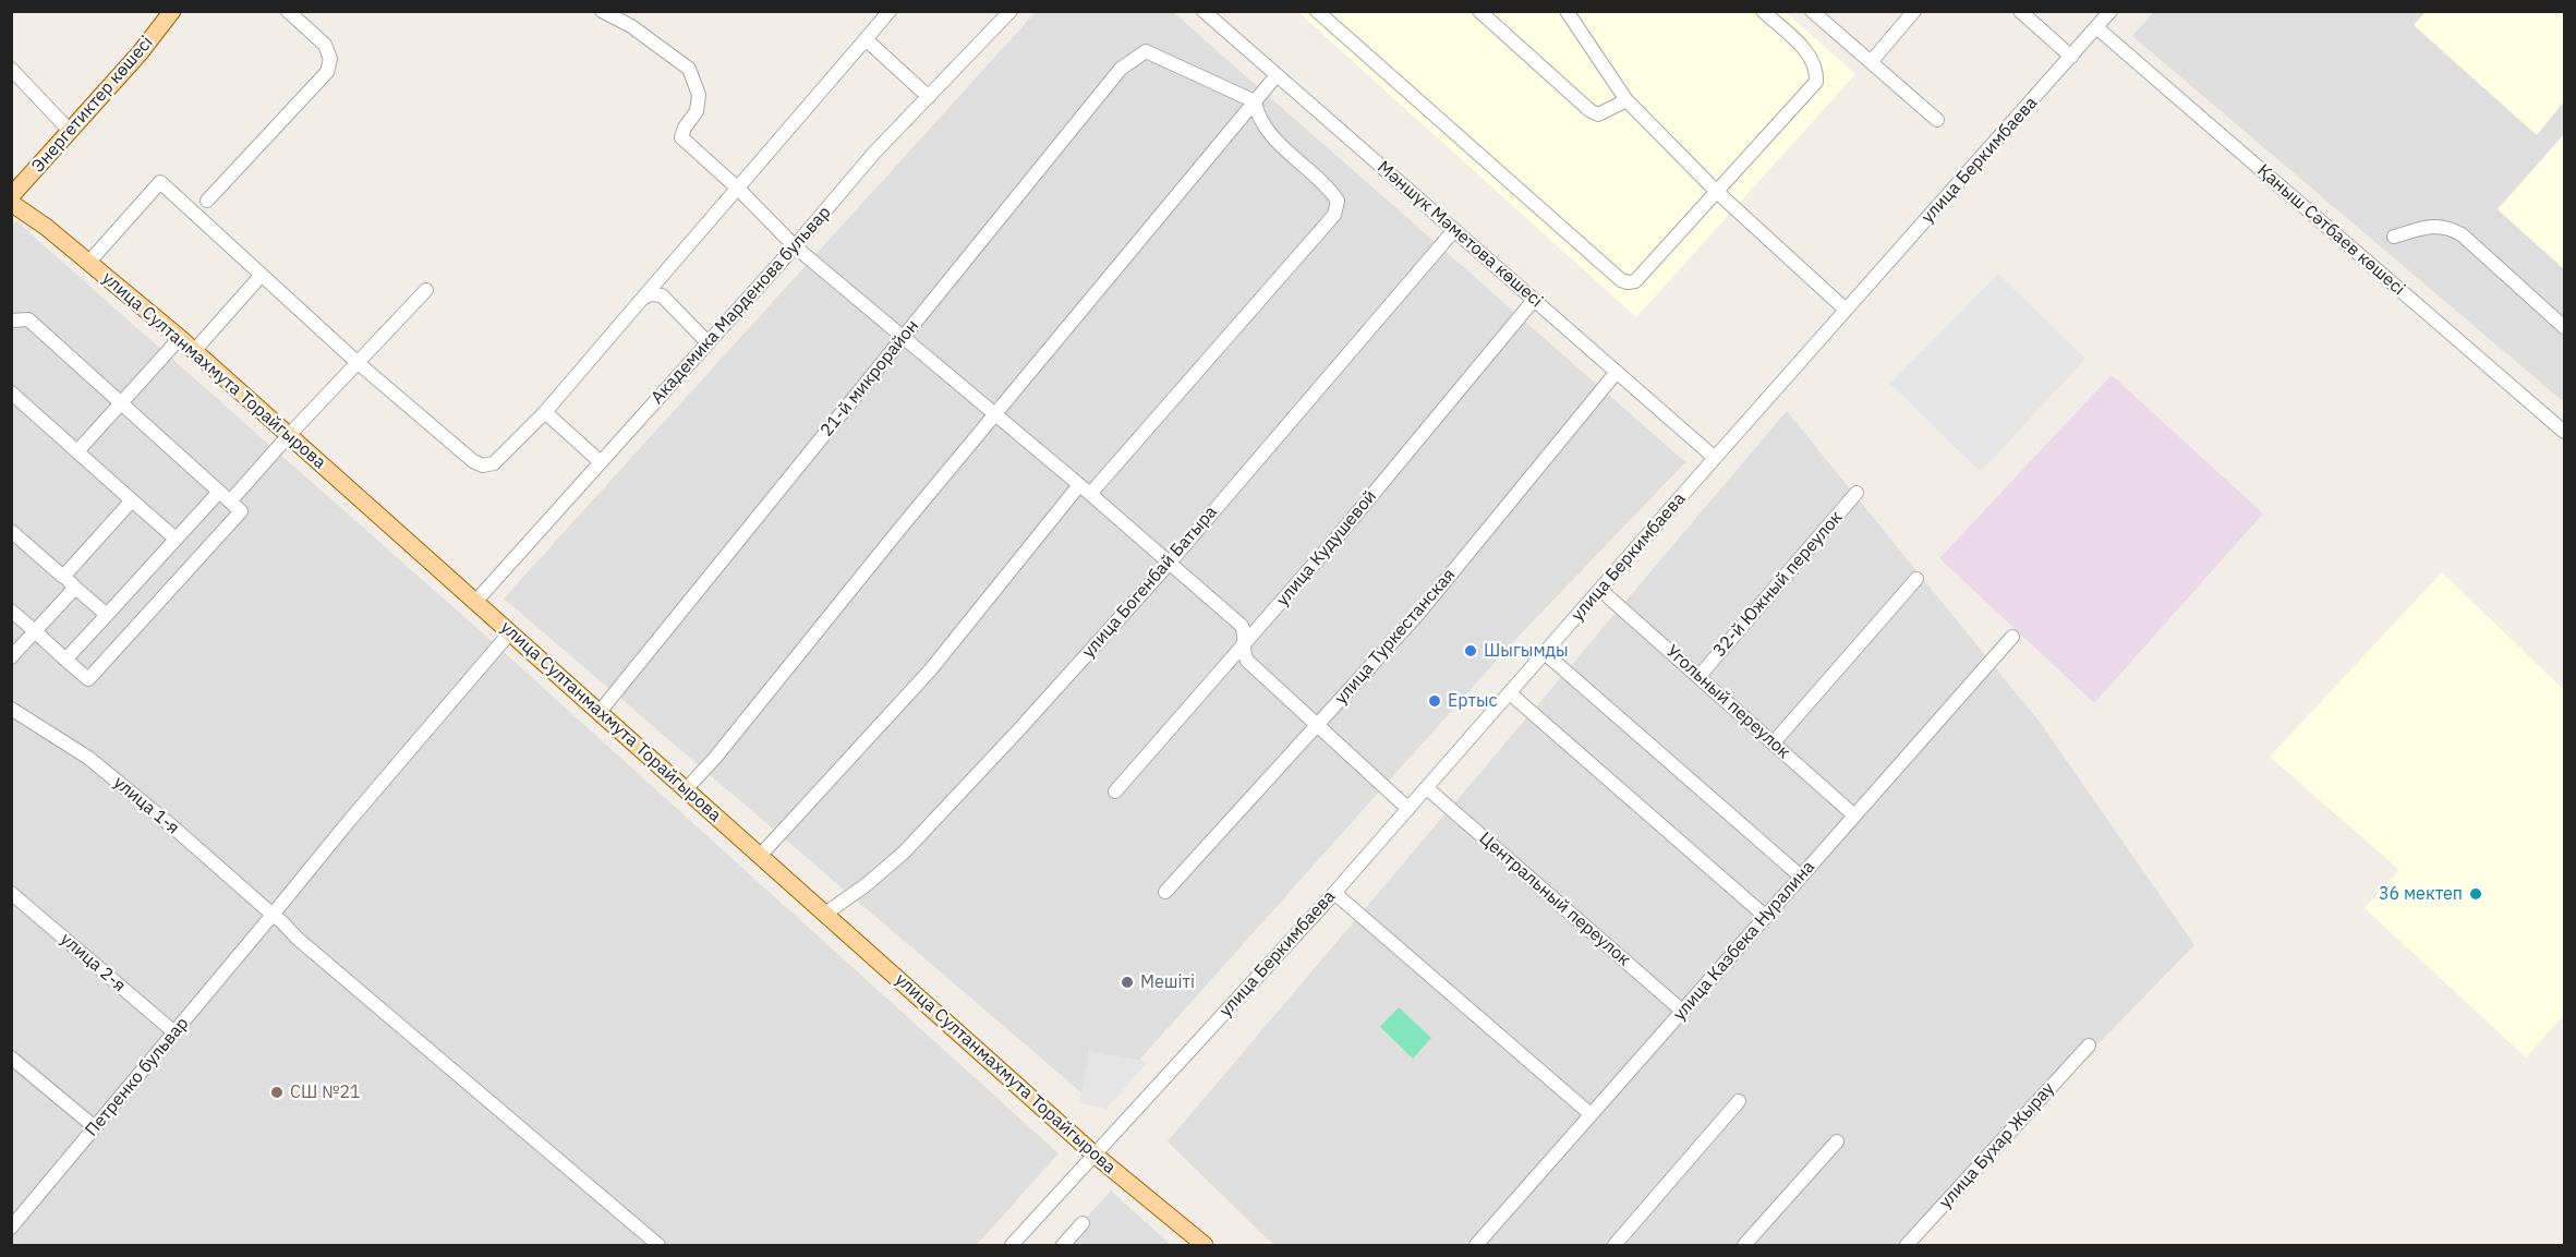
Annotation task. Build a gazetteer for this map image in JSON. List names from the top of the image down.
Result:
{
  "streets": {
    "main road": ["Энергетиктер көшесі", "улица Султанмахмута Торайгырова"],
    "street": [
      "улица Беркимбаева",
      "Қаныш Сәтбаев көшесі",
      "Мәншүк Мәметова көшесі",
      "Академика Марденова бульвар",
      "21-й микрорайон",
      "улица Кудушевой",
      "улица Богенбай Батыра",
      "32-й Южный переулок",
      "улица Туркестанская",
      "Угольный переулок",
      "улица 1-я",
      "Центральный переулок",
      "улица Казбека Нуралина",
      "улица 2-я",
      "Петренко бульвар",
      "улица Бухар Жырау"
    ]
  },
  "crossings": [
    ["улица Беркимбаева", "Қаныш Сәтбаев көшесі"],
    ["улица Беркимбаева", "Мәншүк Мәметова көшесі"],
    ["улица Беркимбаева", "улица Султанмахмута Торайгырова"],
    ["улица Беркимбаева", "Угольный переулок"],
    ["улица Беркимбаева", "Центральный переулок"],
    ["Мәншүк Мәметова көшесі", "улица Кудушевой"],
    ["Мәншүк Мәметова көшесі", "улица Богенбай Батыра"],
    ["Мәншүк Мәметова көшесі", "улица Туркестанская"],
    ["Академика Марденова бульвар", "улица Султанмахмута Торайгырова"],
    ["улица Султанмахмута Торайгырова", "21-й микрорайон"],
    ["улица Султанмахмута Торайгырова", "улица Богенбай Батыра"],
    ["улица Султанмахмута Торайгырова", "Петренко бульвар"],
    ["32-й Южный переулок", "Угольный переулок"],
    ["Угольный переулок", "улица Казбека Нуралина"],
    ["улица 1-я", "Петренко бульвар"],
    ["Центральный переулок", "улица Казбека Нуралина"],
    ["улица 2-я", "Петренко бульвар"]
  ],
  "places": [
    "Шыгымды",
    "Ертыс",
    "36 мектеп",
    "Мешіті",
    "СШ №21"
  ]
}
